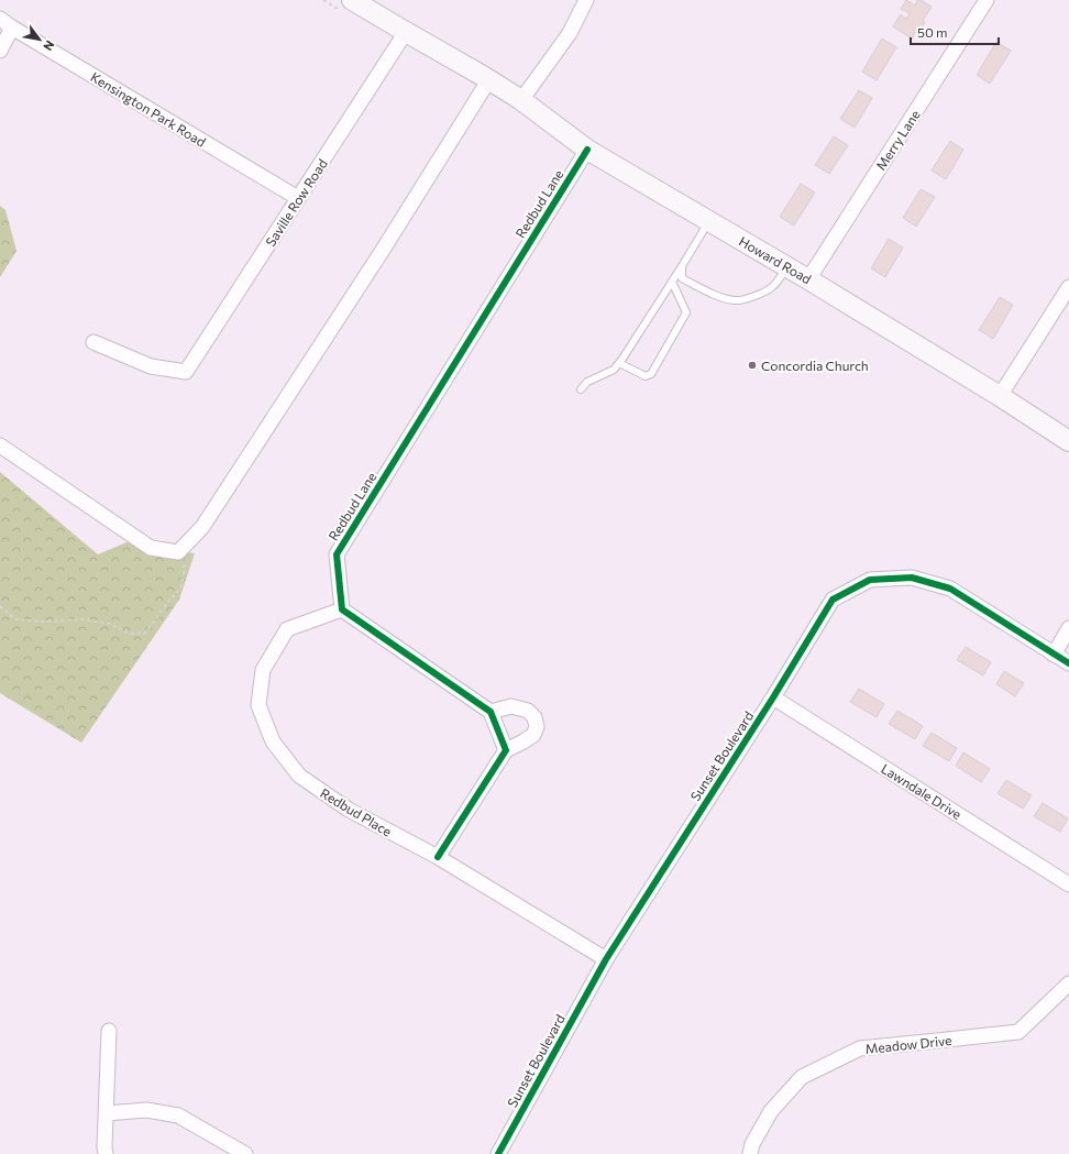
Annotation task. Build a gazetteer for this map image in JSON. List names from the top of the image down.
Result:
{
  "streets": {
    "street": [
      "Kensington Park Road",
      "Merry Lane",
      "Saville Row Road",
      "Redbud Lane",
      "Howard Road",
      "Sunset Boulevard",
      "Lawndale Drive",
      "Redbud Place",
      "Meadow Drive"
    ]
  },
  "crossings": [
    ["Kensington Park Road", "Saville Row Road"],
    ["Merry Lane", "Howard Road"],
    ["Saville Row Road", "Howard Road"],
    ["Redbud Lane", "Howard Road"],
    ["Redbud Lane", "Redbud Place"],
    ["Sunset Boulevard", "Lawndale Drive"],
    ["Sunset Boulevard", "Redbud Place"]
  ],
  "places": ["Concordia Church"],
  "scale_bar": "50 m",
  "north": "bottom right"
}
